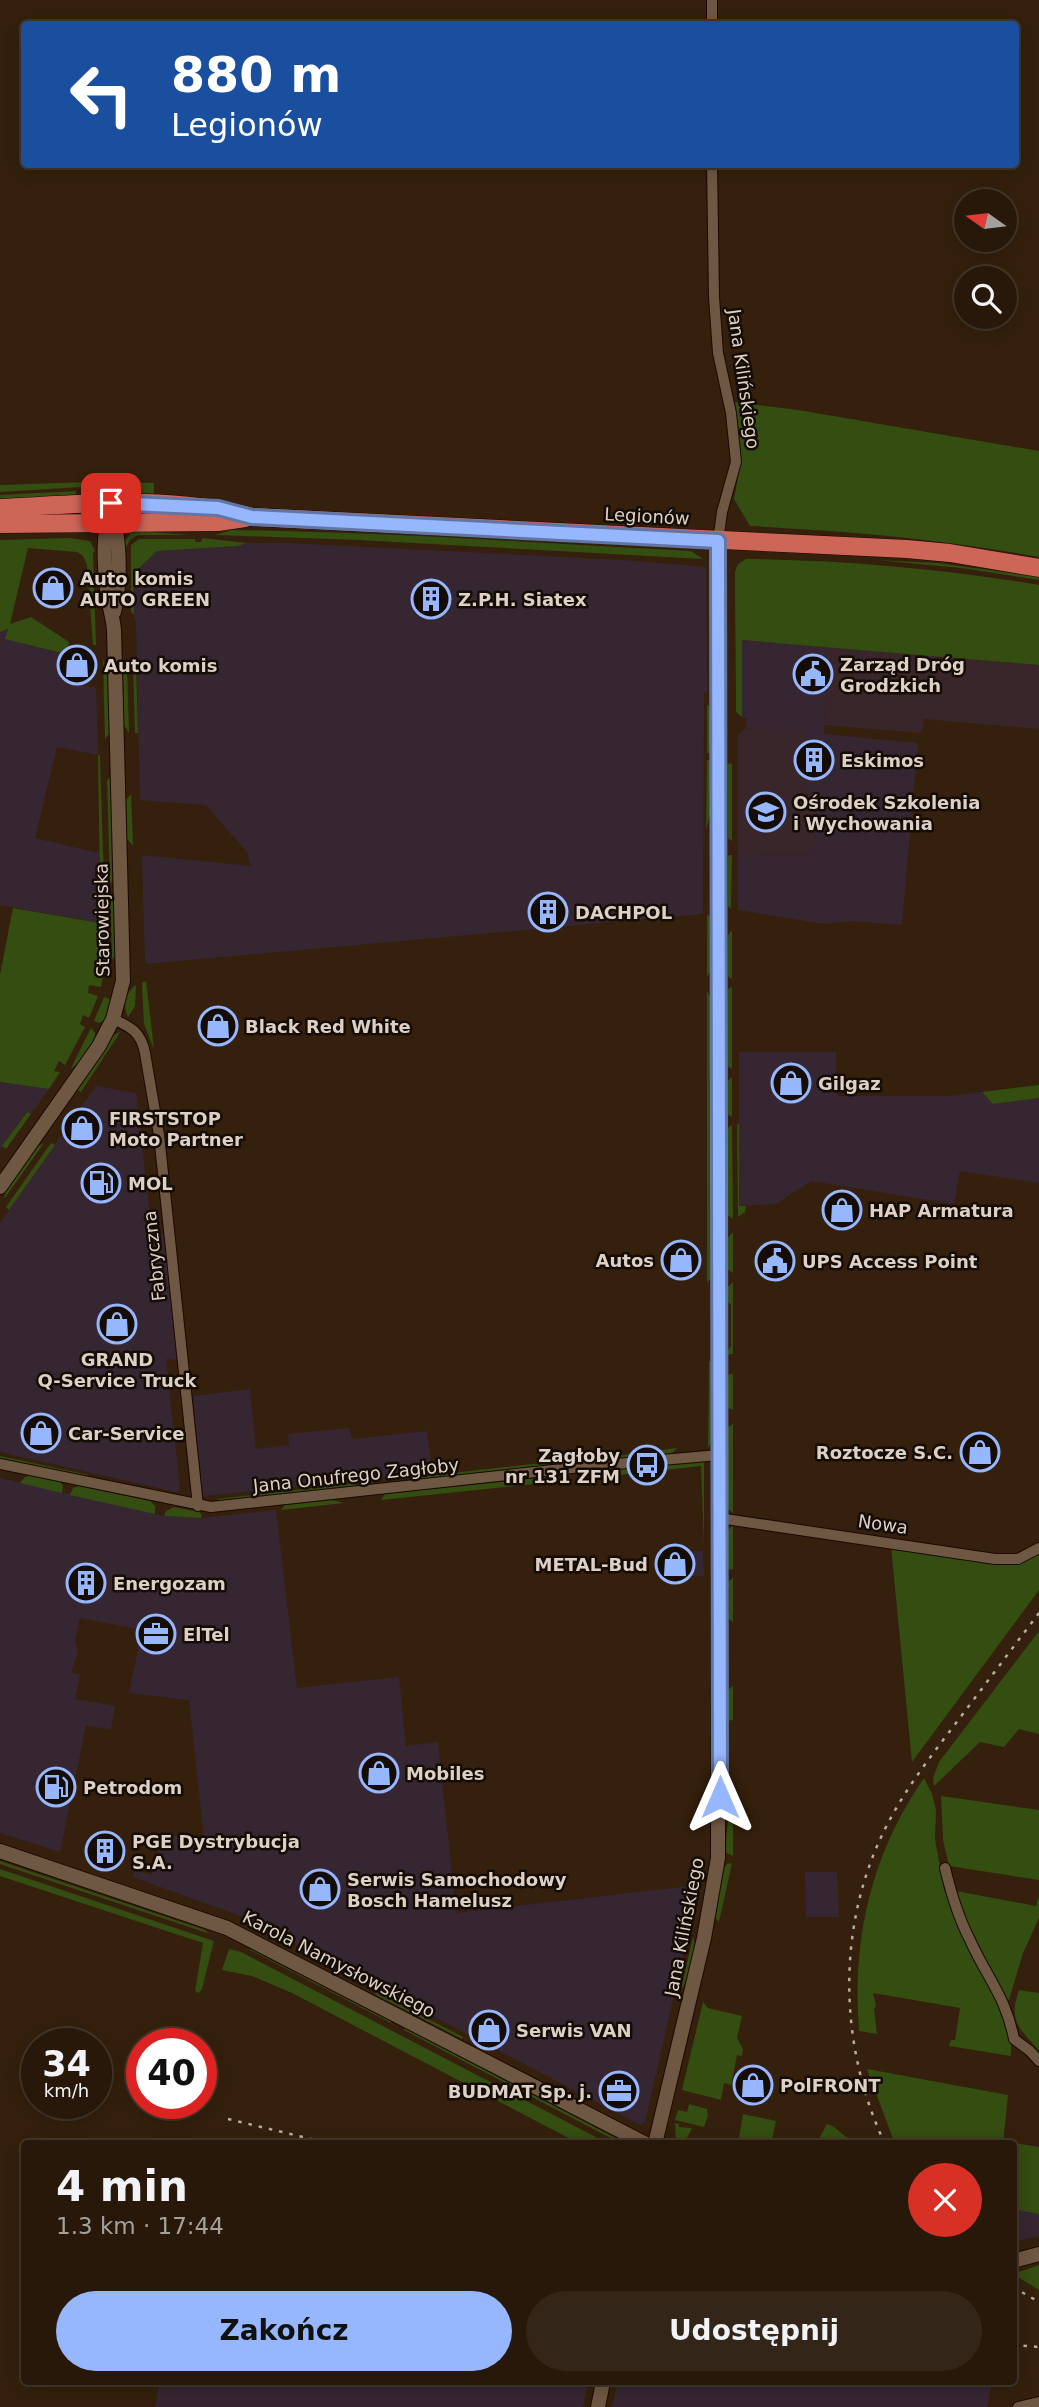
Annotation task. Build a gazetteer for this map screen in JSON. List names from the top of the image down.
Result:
{
  "streets": {
    "highway": ["Legionów"],
    "street": [
      "Jana Kilińskiego",
      "Starowiejska",
      "Fabryczna",
      "Jana Onufrego Zagłoby",
      "Nowa",
      "Karola Namysłowskiego"
    ]
  },
  "crossings": [
    ["Jana Kilińskiego", "Legionów"],
    ["Jana Kilińskiego", "Jana Onufrego Zagłoby"],
    ["Jana Kilińskiego", "Nowa"],
    ["Legionów", "Starowiejska"],
    ["Starowiejska", "Fabryczna"],
    ["Fabryczna", "Jana Onufrego Zagłoby"]
  ],
  "places": {
    "shop": [
      "Auto komis AUTO GREEN",
      "Auto komis",
      "Black Red White",
      "Gilgaz",
      "FIRSTSTOP Moto Partner",
      "HAP Armatura",
      "Autos",
      "GRAND Q-Service Truck",
      "Car-Service",
      "Roztocze S.C.",
      "METAL-Bud",
      "Mobiles",
      "Serwis Samochodowy Bosch Hamelusz",
      "Serwis VAN",
      "PolFRONT"
    ],
    "building": [
      "Z.P.H. Siatex",
      "Eskimos",
      "DACHPOL",
      "Energozam",
      "PGE Dystrybucja S.A."
    ],
    "public building": ["Zarząd Dróg Grodzkich", "UPS Access Point"],
    "school or university": ["Ośrodek Szkolenia i Wychowania"],
    "fuel station": ["MOL", "Petrodom"],
    "bus stop": ["Zagłoby nr 131 ZFM"],
    "office": ["ElTel", "BUDMAT Sp. j."]
  },
  "north": "left",
  "page": {
    "turn": ["880 m", "Legionów"],
    "speed": "34 km/h",
    "limit": "40",
    "heading": ["4 min", "1.3 km · 17:44"],
    "buttons": ["Zakończ", "Udostępnij"]
  }
}
